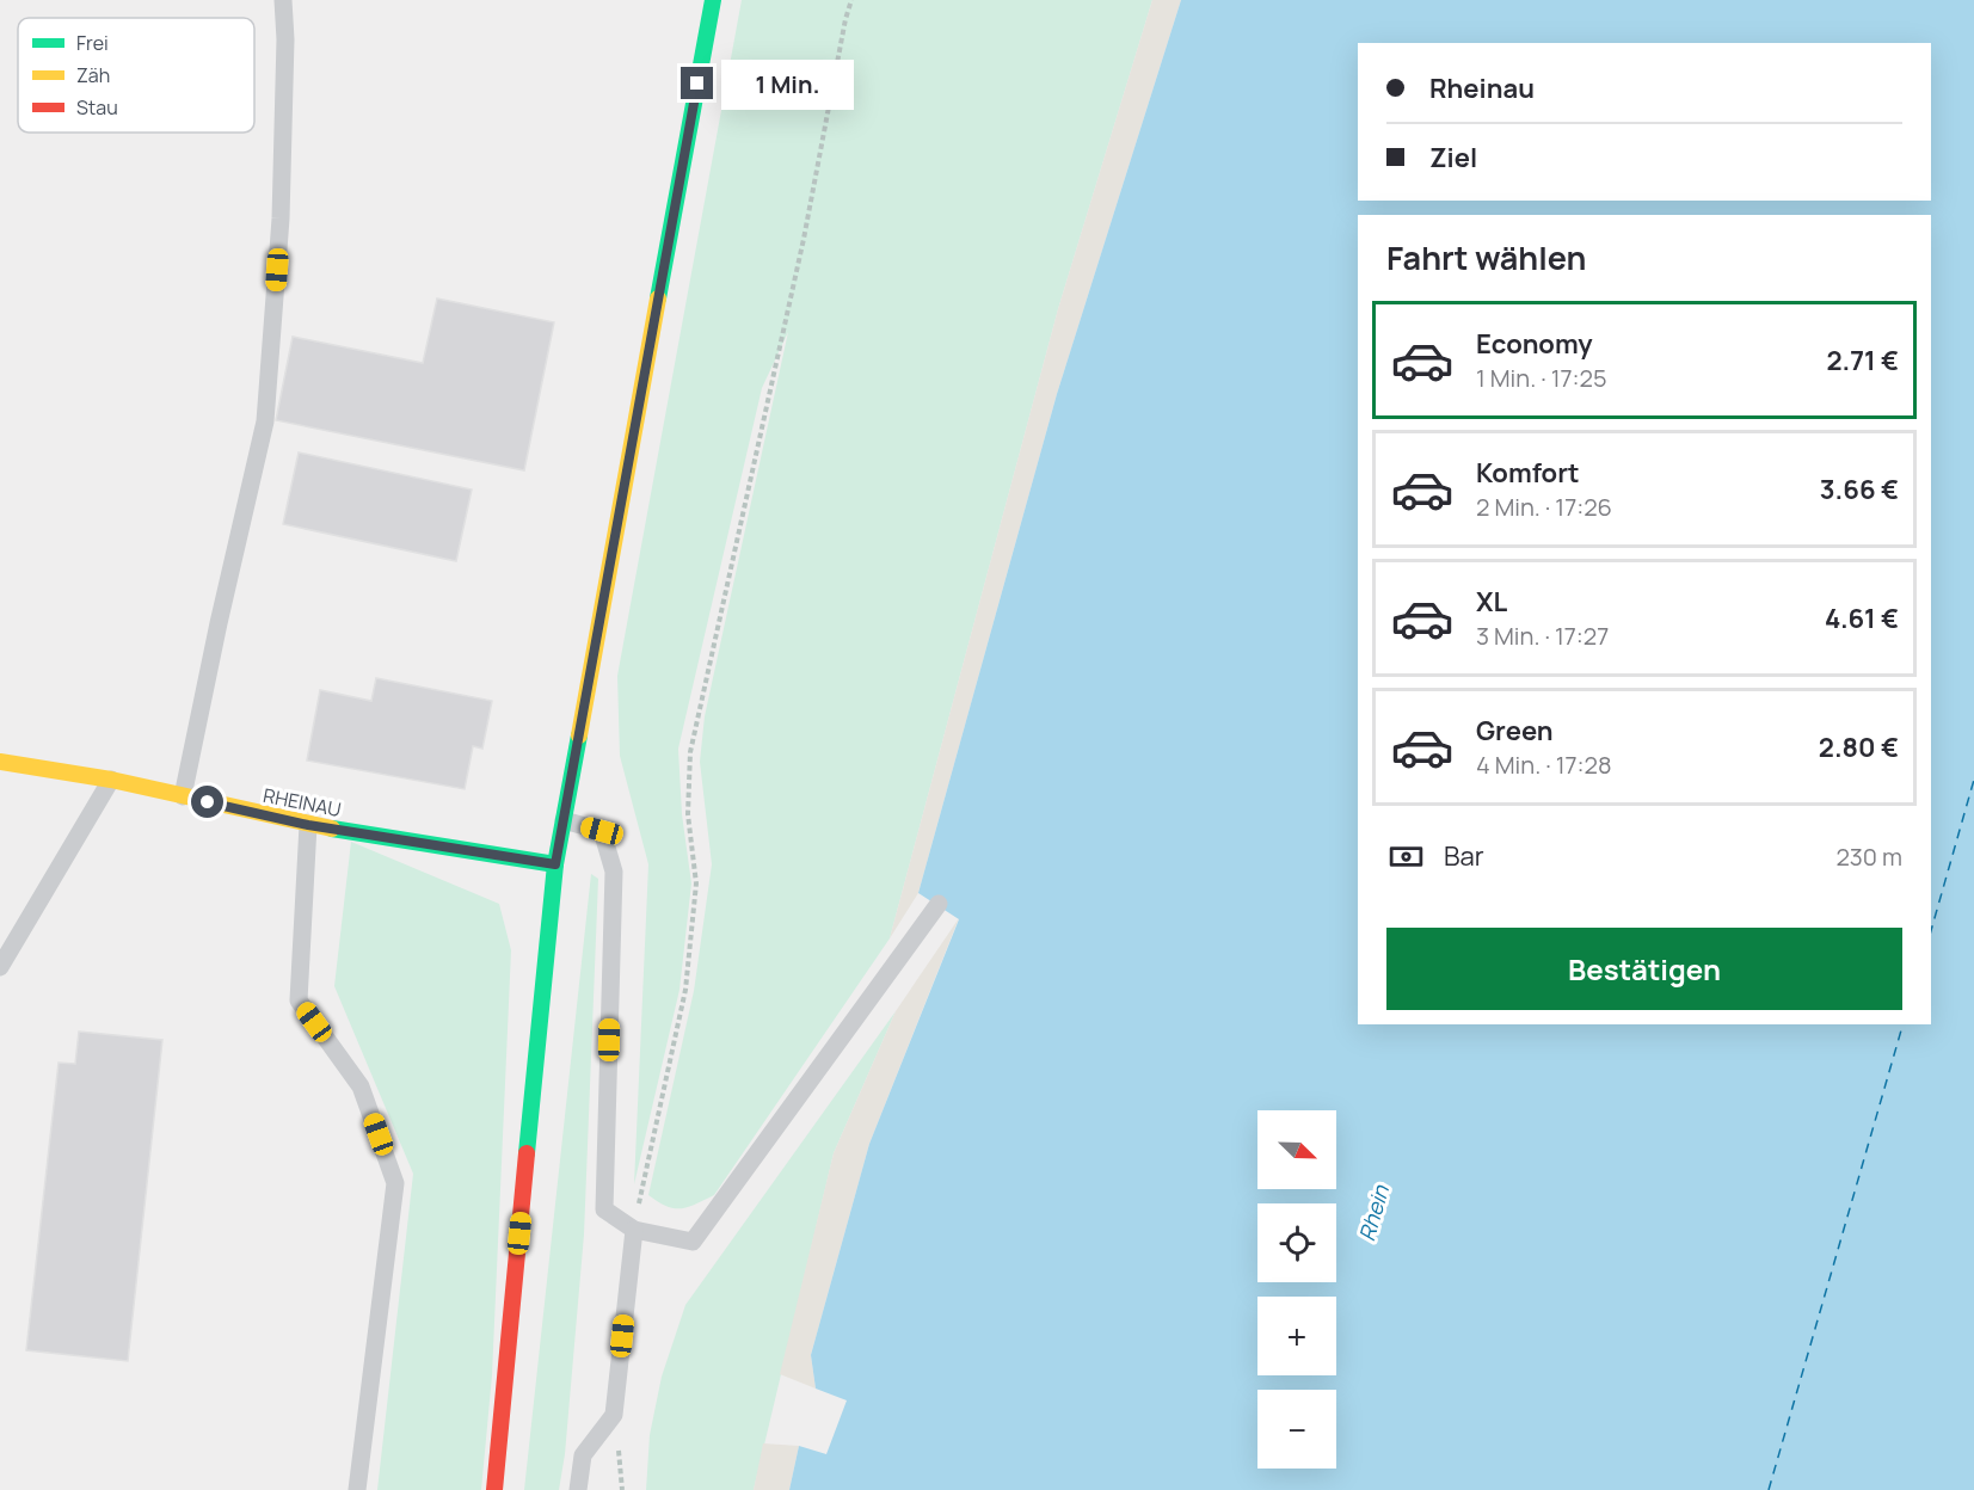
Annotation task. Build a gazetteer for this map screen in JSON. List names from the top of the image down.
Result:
{
  "streets": {
    "street": ["RHEINAU"]
  },
  "water": ["Rhein"],
  "legend": ["Frei", "Zäh", "Stau"],
  "north": "bottom right",
  "page": {
    "banner": ["Rheinau", "Ziel"],
    "bubble": "1 Min.",
    "heading": "Fahrt wählen",
    "list": [
      {
        "name": "Economy",
        "note": "1 Min. · 17:25",
        "value": "2.71 €"
      },
      {
        "name": "Komfort",
        "note": "2 Min. · 17:26",
        "value": "3.66 €"
      },
      {
        "name": "XL",
        "note": "3 Min. · 17:27",
        "value": "4.61 €"
      },
      {
        "name": "Green",
        "note": "4 Min. · 17:28",
        "value": "2.80 €"
      }
    ],
    "pay": ["Bar", "230 m"],
    "buttons": "Bestätigen",
    "map_buttons": ["+", "−"]
  }
}
